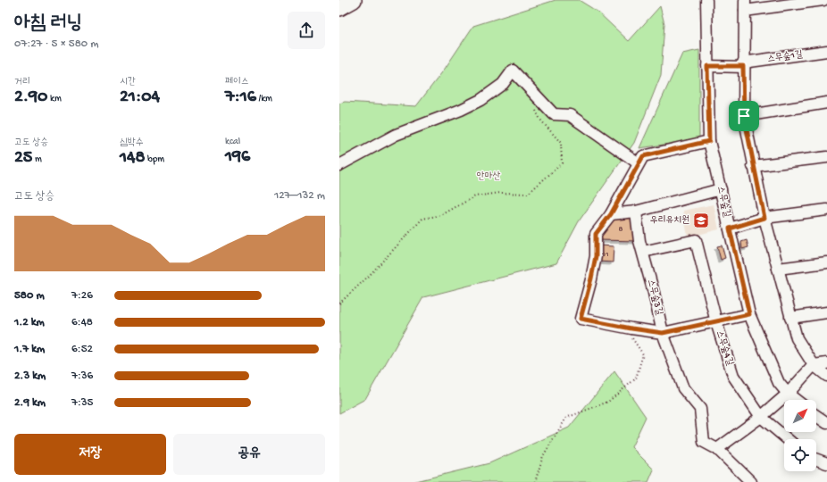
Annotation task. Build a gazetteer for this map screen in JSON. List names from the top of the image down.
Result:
{
  "streets": {
    "street": [
      "스무숲1길",
      "스무숲길",
      "스무숲3길",
      "스무숲4길"
    ]
  },
  "crossings": [
    ["스무숲1길", "스무숲길"],
    ["스무숲3길", "스무숲4길"]
  ],
  "parks": ["안마산"],
  "places": {
    "school or university": ["우리유치원"]
  },
  "house_numbers": ["8", "11"],
  "north": "top right",
  "page": {
    "heading": ["아침 러닝", "07:27 · 5 × 580 m"],
    "stats": [
      ["거리", "2.90 km"],
      ["시간", "21:04"],
      ["페이스", "7:16 /km"],
      ["고도 상승", "25 m"],
      ["심박수", "148 bpm"],
      ["kcal", "196"]
    ],
    "chart": ["고도 상승", "127–132 m"],
    "list": [
      {
        "name": "580 m",
        "note": "7:26"
      },
      {
        "name": "1.2 km",
        "note": "6:48"
      },
      {
        "name": "1.7 km",
        "note": "6:52"
      },
      {
        "name": "2.3 km",
        "note": "7:36"
      },
      {
        "name": "2.9 km",
        "note": "7:35"
      }
    ],
    "buttons": ["저장", "공유"]
  }
}
